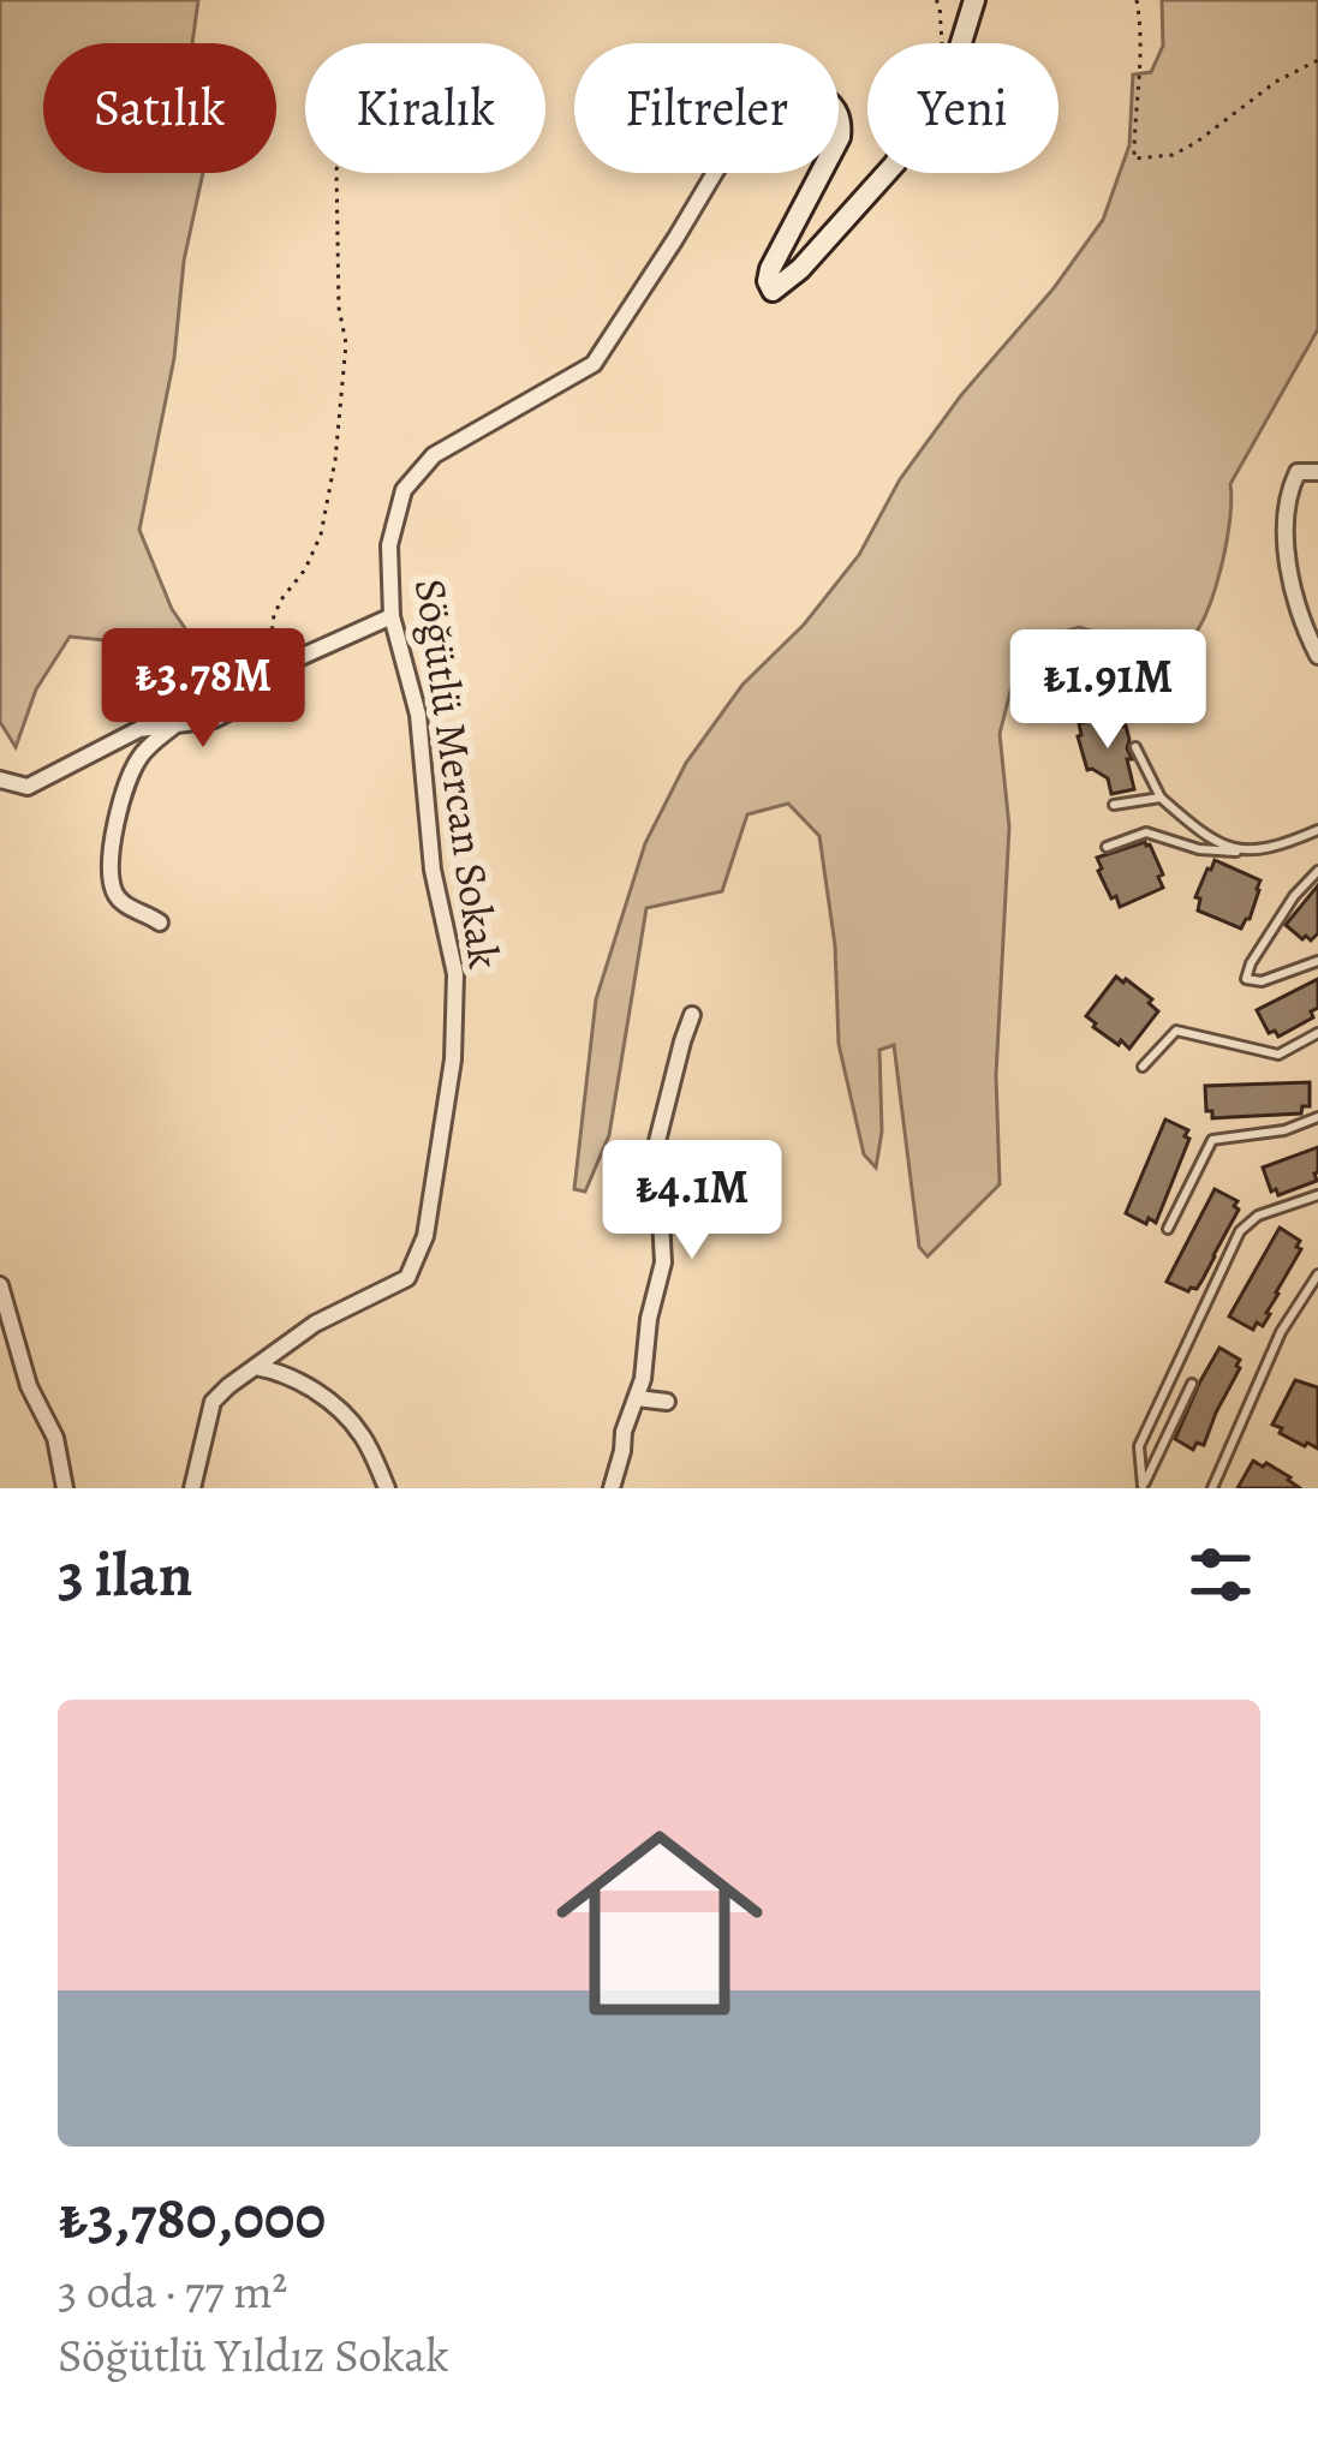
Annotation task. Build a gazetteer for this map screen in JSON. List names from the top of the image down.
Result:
{
  "streets": {
    "street": ["Söğütlü Mercan Sokak"]
  },
  "page": {
    "chip": [
      "Satılık",
      "Kiralık",
      "Filtreler",
      "Yeni"
    ],
    "price": ["₺3.78M", "₺1.91M", "₺4.1M"],
    "heading": "3 ilan",
    "list": [
      {
        "name": "₺3,780,000",
        "note": "3 oda · 77 m² · Söğütlü Yıldız Sokak"
      }
    ]
  }
}
